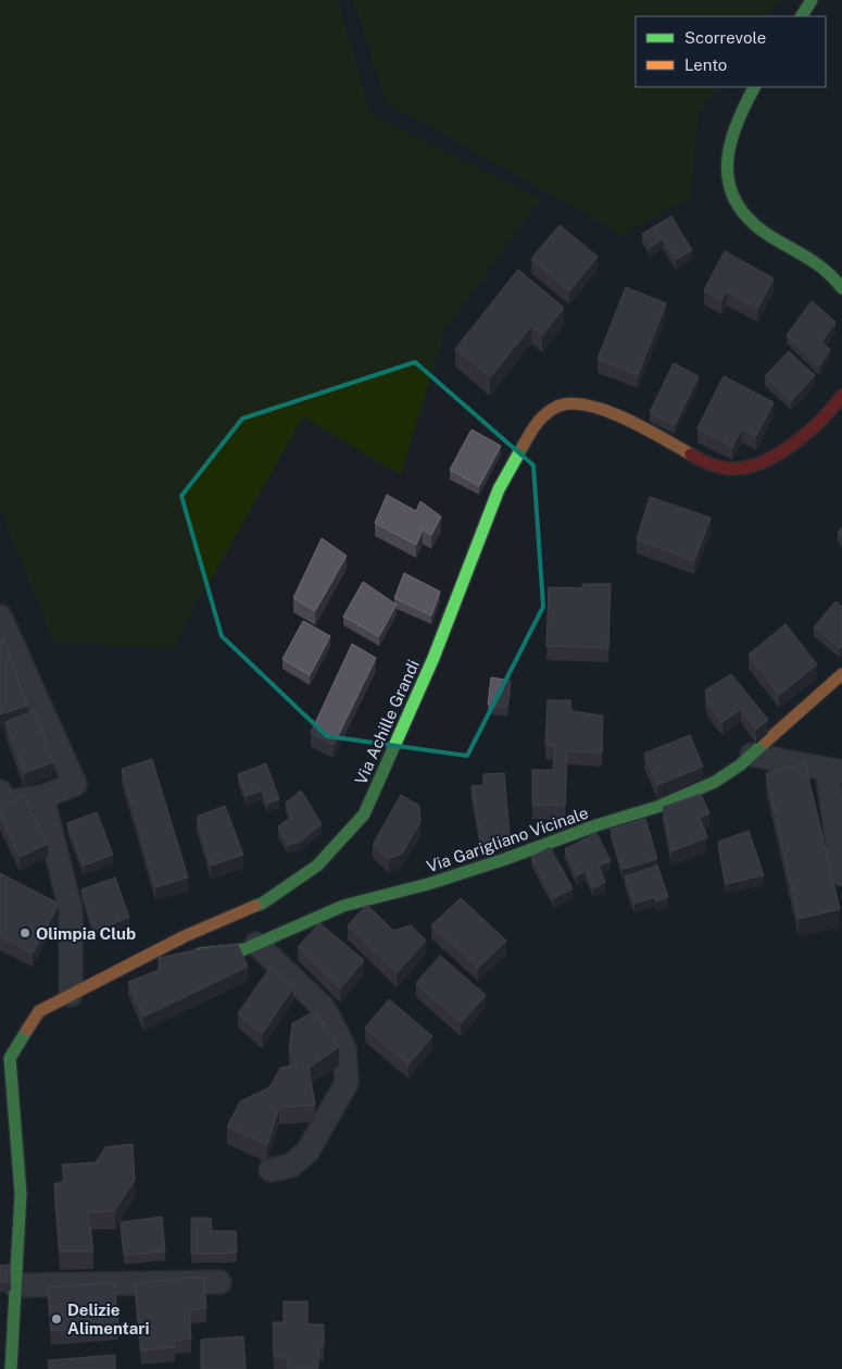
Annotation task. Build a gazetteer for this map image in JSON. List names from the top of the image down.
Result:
{
  "streets": {
    "main road": ["Via Achille Grandi", "Via Garigliano Vicinale"]
  },
  "crossings": [
    ["Via Achille Grandi", "Via Garigliano Vicinale"]
  ],
  "places": ["Olimpia Club", "Delizie Alimentari"],
  "legend": ["Scorrevole", "Lento"]
}
